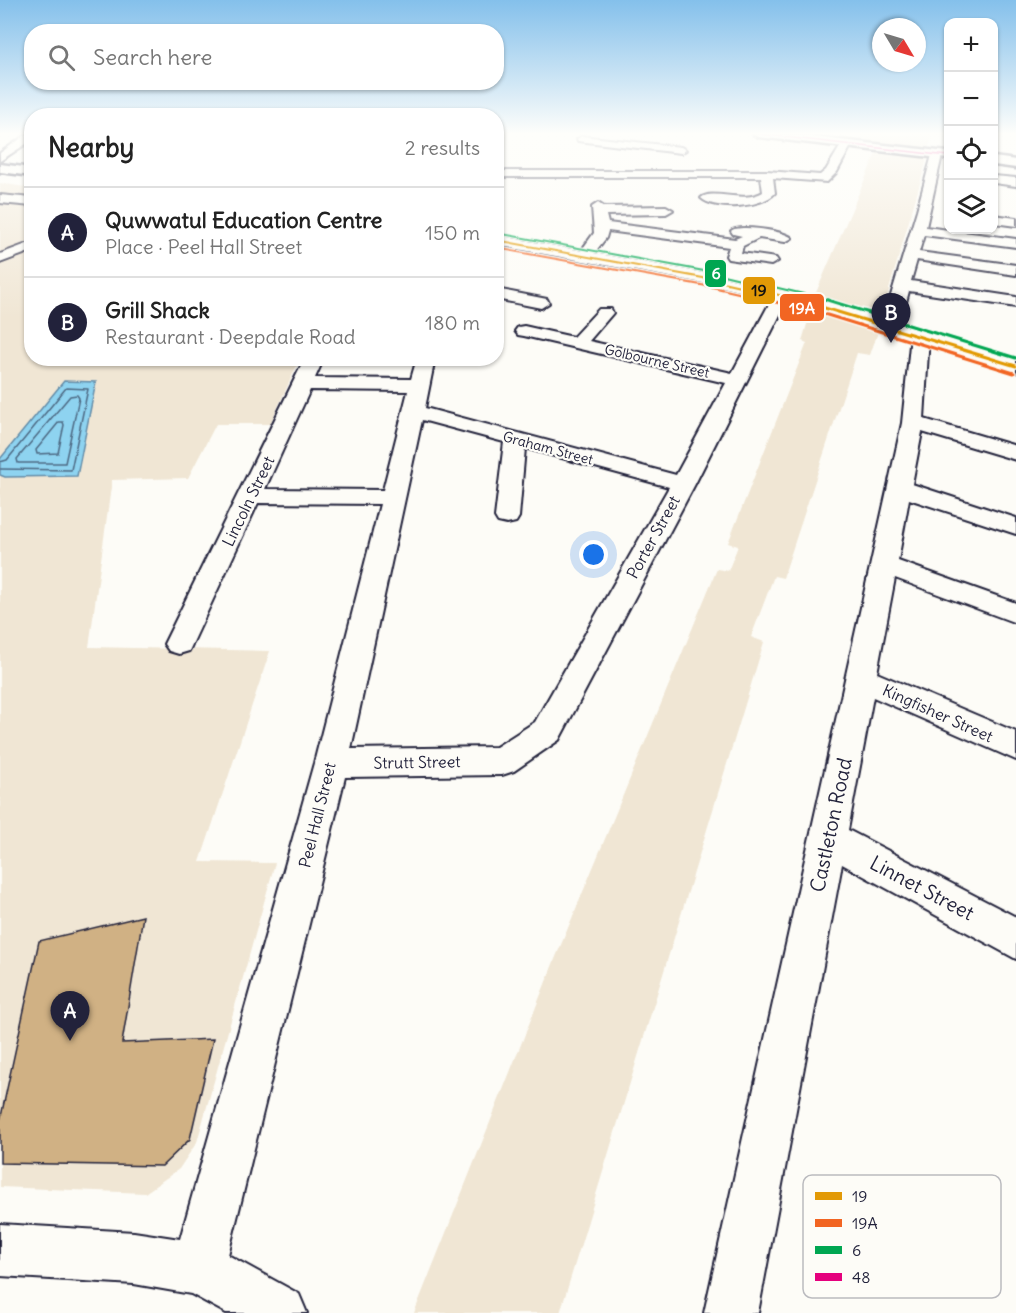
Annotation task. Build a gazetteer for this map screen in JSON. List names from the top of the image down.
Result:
{
  "streets": {
    "street": [
      "Golbourne Street",
      "Graham Street",
      "Lincoln Street",
      "Porter Street",
      "Kingfisher Street",
      "Strutt Street",
      "Peel Hall Street",
      "Castleton Road",
      "Linnet Street"
    ]
  },
  "crossings": [
    ["Golbourne Street", "Porter Street"],
    ["Graham Street", "Lincoln Street"],
    ["Graham Street", "Porter Street"],
    ["Graham Street", "Peel Hall Street"],
    ["Porter Street", "Strutt Street"],
    ["Kingfisher Street", "Castleton Road"],
    ["Strutt Street", "Peel Hall Street"],
    ["Castleton Road", "Linnet Street"]
  ],
  "lines": ["transit line 6", "transit line 19", "transit line 19A"],
  "legend": [
    "19",
    "19A",
    "6",
    "48"
  ],
  "north": "bottom right",
  "page": {
    "map_buttons": ["+", "−"],
    "search": "Search here",
    "heading": ["Nearby", "2 results"],
    "list": [
      {
        "mark": "A",
        "name": "Quwwatul Education Centre",
        "note": "Place · Peel Hall Street",
        "value": "150 m"
      },
      {
        "mark": "B",
        "name": "Grill Shack",
        "note": "Restaurant · Deepdale Road",
        "value": "180 m"
      }
    ],
    "pins": ["B", "A"]
  }
}
